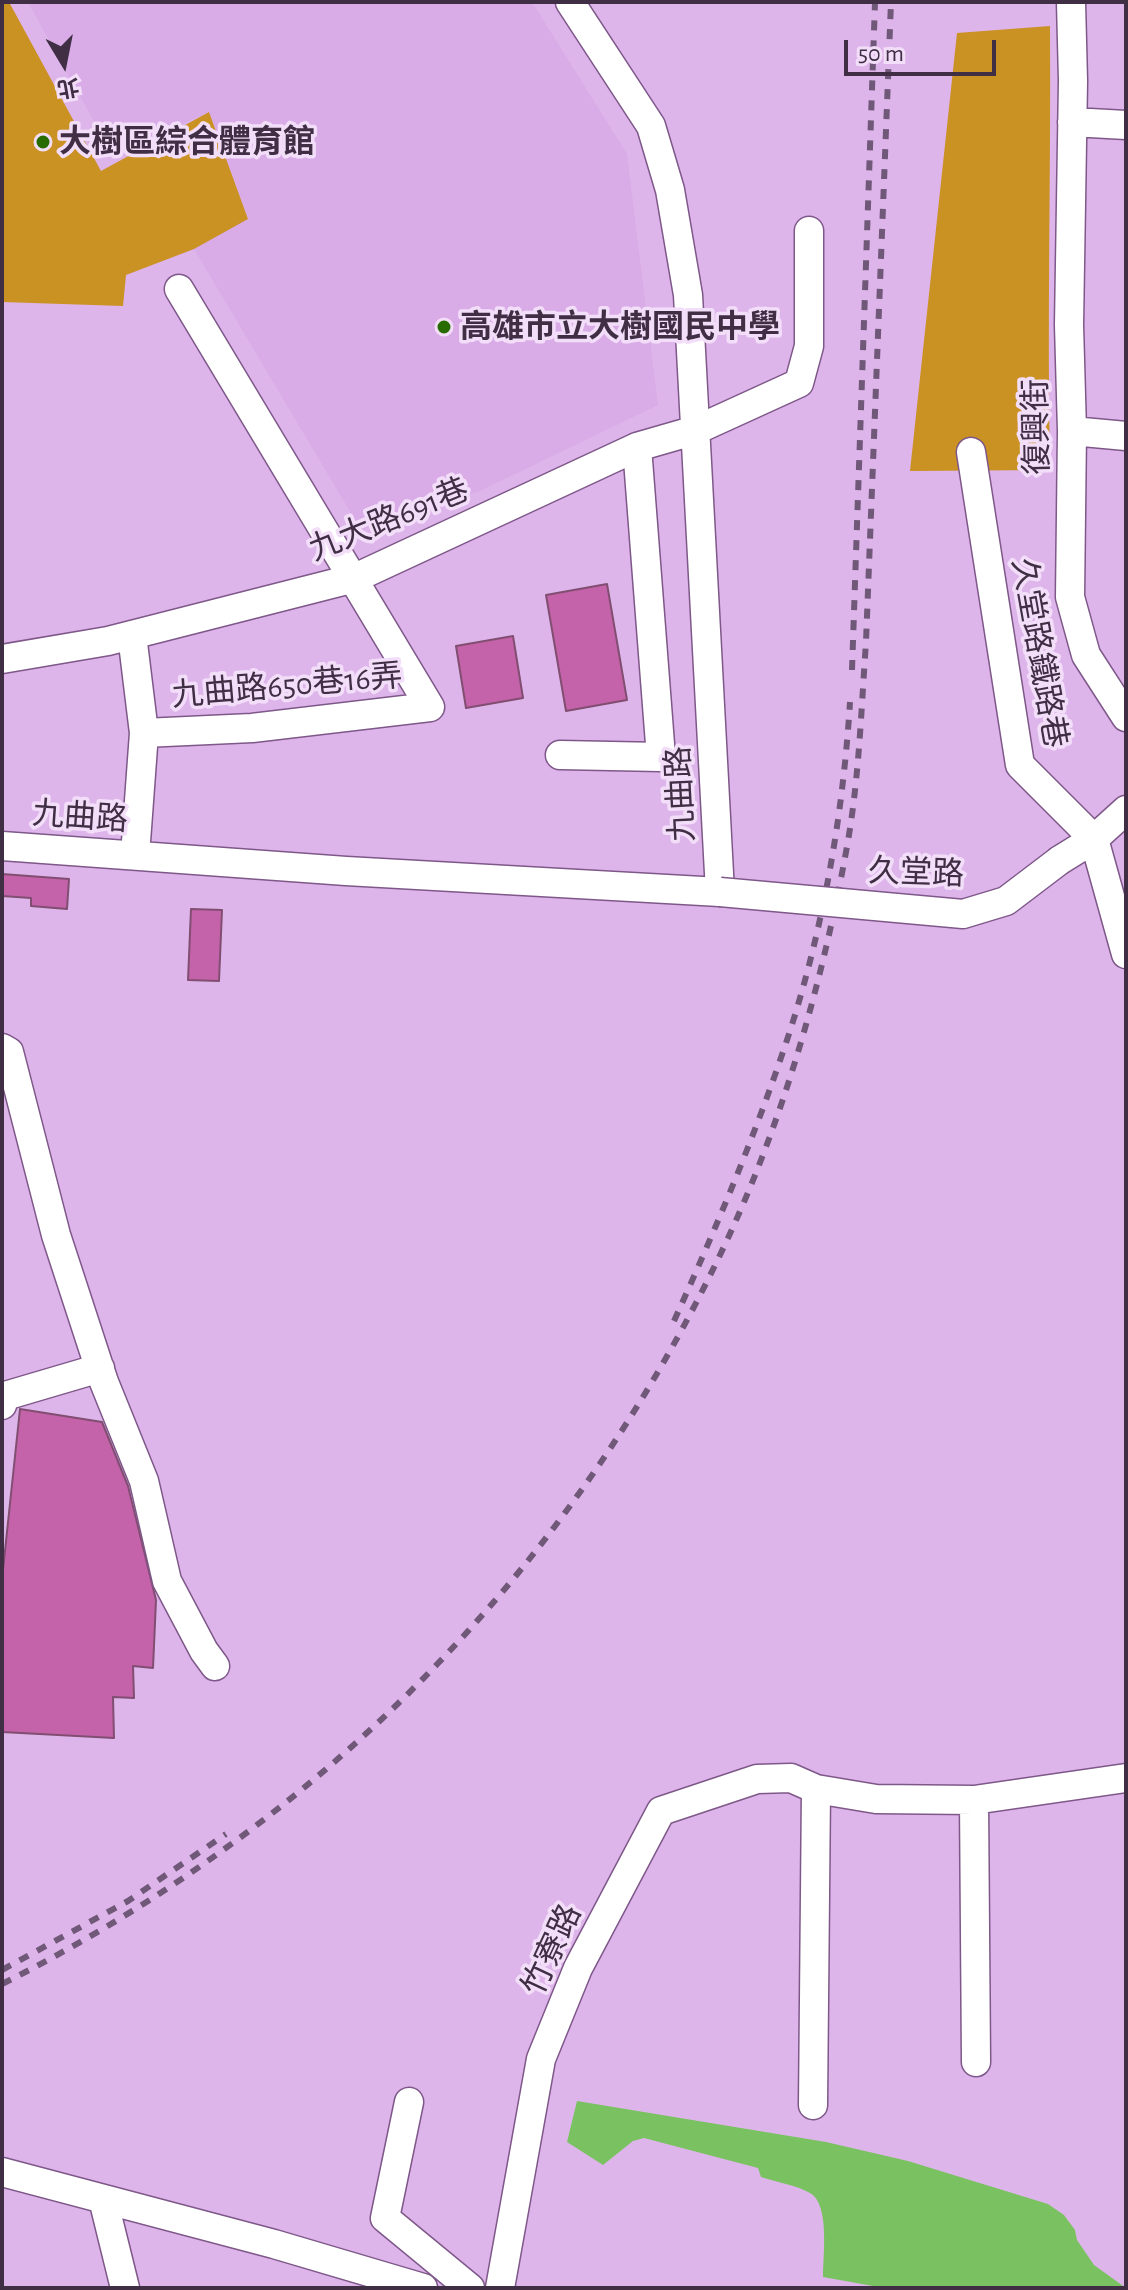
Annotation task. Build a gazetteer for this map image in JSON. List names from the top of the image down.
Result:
{
  "streets": {
    "street": [
      "復興街",
      "九大路691巷",
      "久堂路鐵路巷",
      "九曲路650巷16弄",
      "九曲路",
      "久堂路",
      "竹寮路"
    ]
  },
  "crossings": [
    ["九大路691巷", "九曲路650巷16弄"],
    ["九大路691巷", "九曲路"],
    ["久堂路鐵路巷", "久堂路"],
    ["九曲路", "久堂路"]
  ],
  "places": ["大樹區綜合體育館", "高雄市立大樹國民中學"],
  "scale_bar": "50 m",
  "north": "bottom"
}
